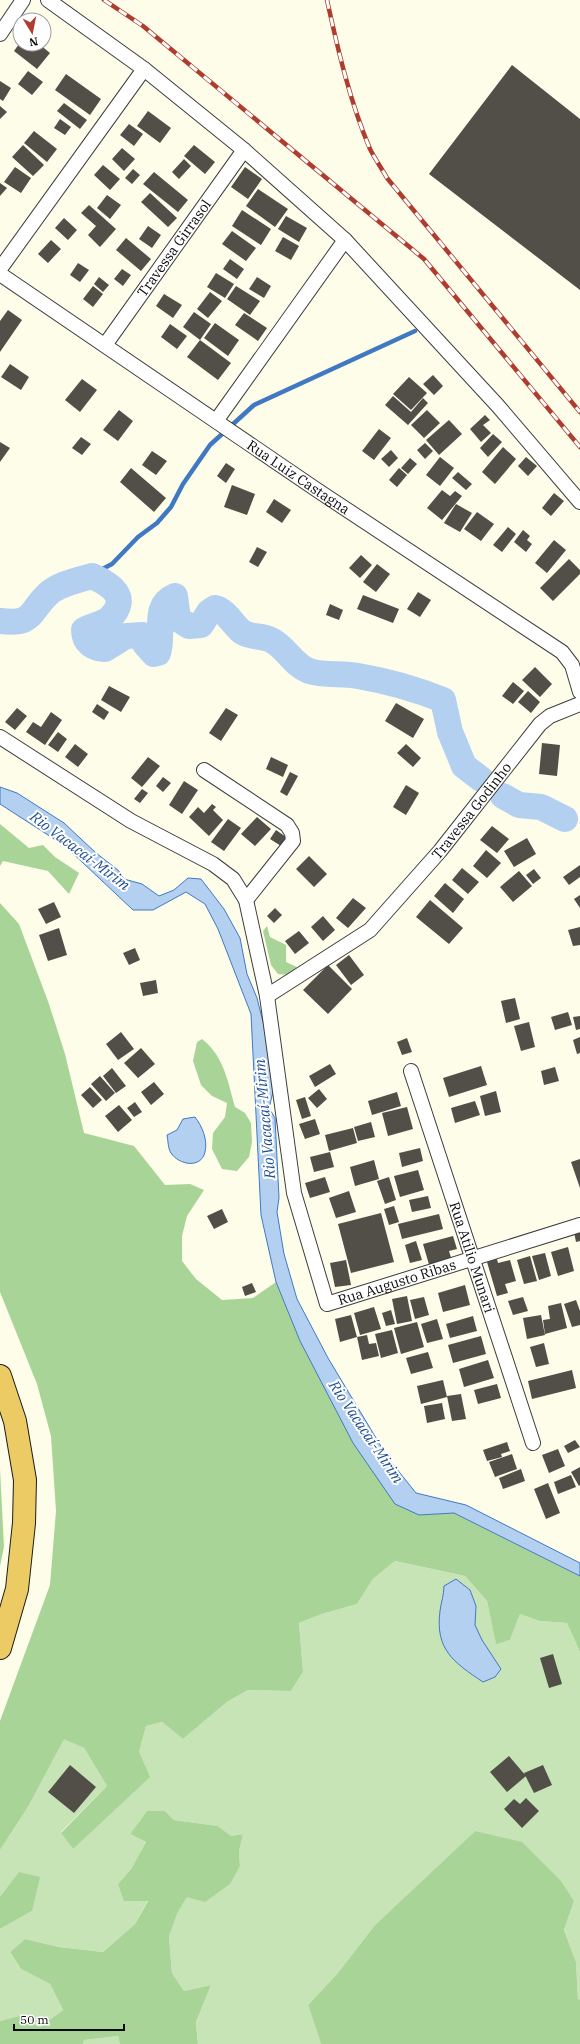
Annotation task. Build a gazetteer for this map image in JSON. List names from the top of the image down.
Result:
{
  "streets": {
    "street": [
      "Travessa Girrasol",
      "Rua Luiz Castagna",
      "Travessa Godinho",
      "Rua Atilio Munari",
      "Rua Augusto Ribas"
    ]
  },
  "crossings": [
    ["Travessa Girrasol", "Rua Luiz Castagna"],
    ["Travessa Godinho", "Rua Augusto Ribas"],
    ["Rua Atilio Munari", "Rua Augusto Ribas"]
  ],
  "water": ["Rio Vacacaí-Mirim"],
  "scale_bar": "50 m",
  "north": "bottom"
}
